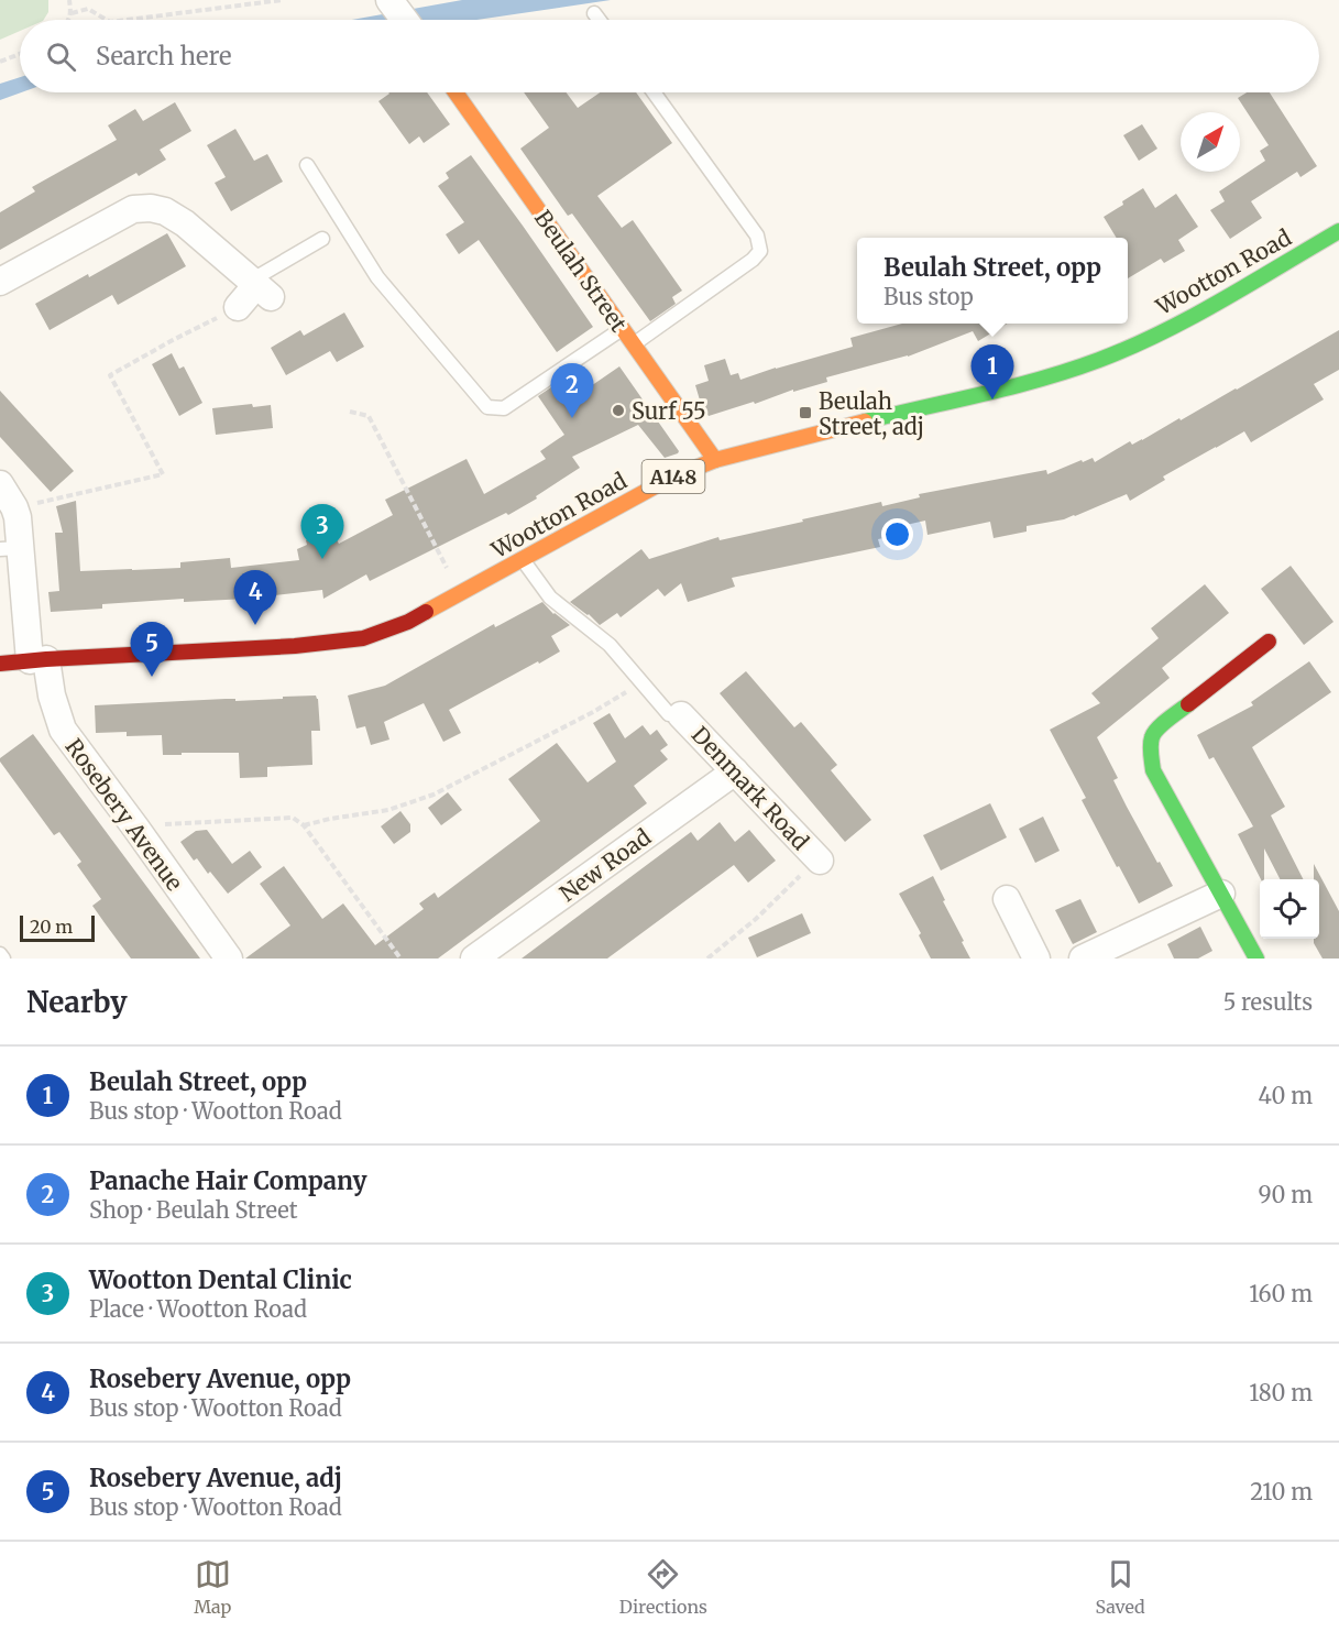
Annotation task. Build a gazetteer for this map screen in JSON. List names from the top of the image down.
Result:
{
  "streets": {
    "main road": ["Beulah Street", "Wootton Road", "A148"],
    "street": ["Denmark Road", "Rosebery Avenue", "New Road"]
  },
  "crossings": [
    ["Beulah Street", "Wootton Road"],
    ["Wootton Road", "Rosebery Avenue"],
    ["Denmark Road", "New Road"]
  ],
  "places": {
    "other": ["Surf 55"],
    "transit": ["Beulah Street, adj"]
  },
  "scale_bar": "20 m",
  "north": "top right",
  "page": {
    "search": "Search here",
    "popup": ["Beulah Street, opp", "Bus stop"],
    "pins": [
      "1",
      "2",
      "3",
      "4",
      "5"
    ],
    "scale": "20 m",
    "heading": ["Nearby", "5 results"],
    "list": [
      {
        "mark": "1",
        "name": "Beulah Street, opp",
        "note": "Bus stop · Wootton Road",
        "value": "40 m"
      },
      {
        "mark": "2",
        "name": "Panache Hair Company",
        "note": "Shop · Beulah Street",
        "value": "90 m"
      },
      {
        "mark": "3",
        "name": "Wootton Dental Clinic",
        "note": "Place · Wootton Road",
        "value": "160 m"
      },
      {
        "mark": "4",
        "name": "Rosebery Avenue, opp",
        "note": "Bus stop · Wootton Road",
        "value": "180 m"
      },
      {
        "mark": "5",
        "name": "Rosebery Avenue, adj",
        "note": "Bus stop · Wootton Road",
        "value": "210 m"
      }
    ],
    "nav": ["Map", "Directions", "Saved"]
  }
}
